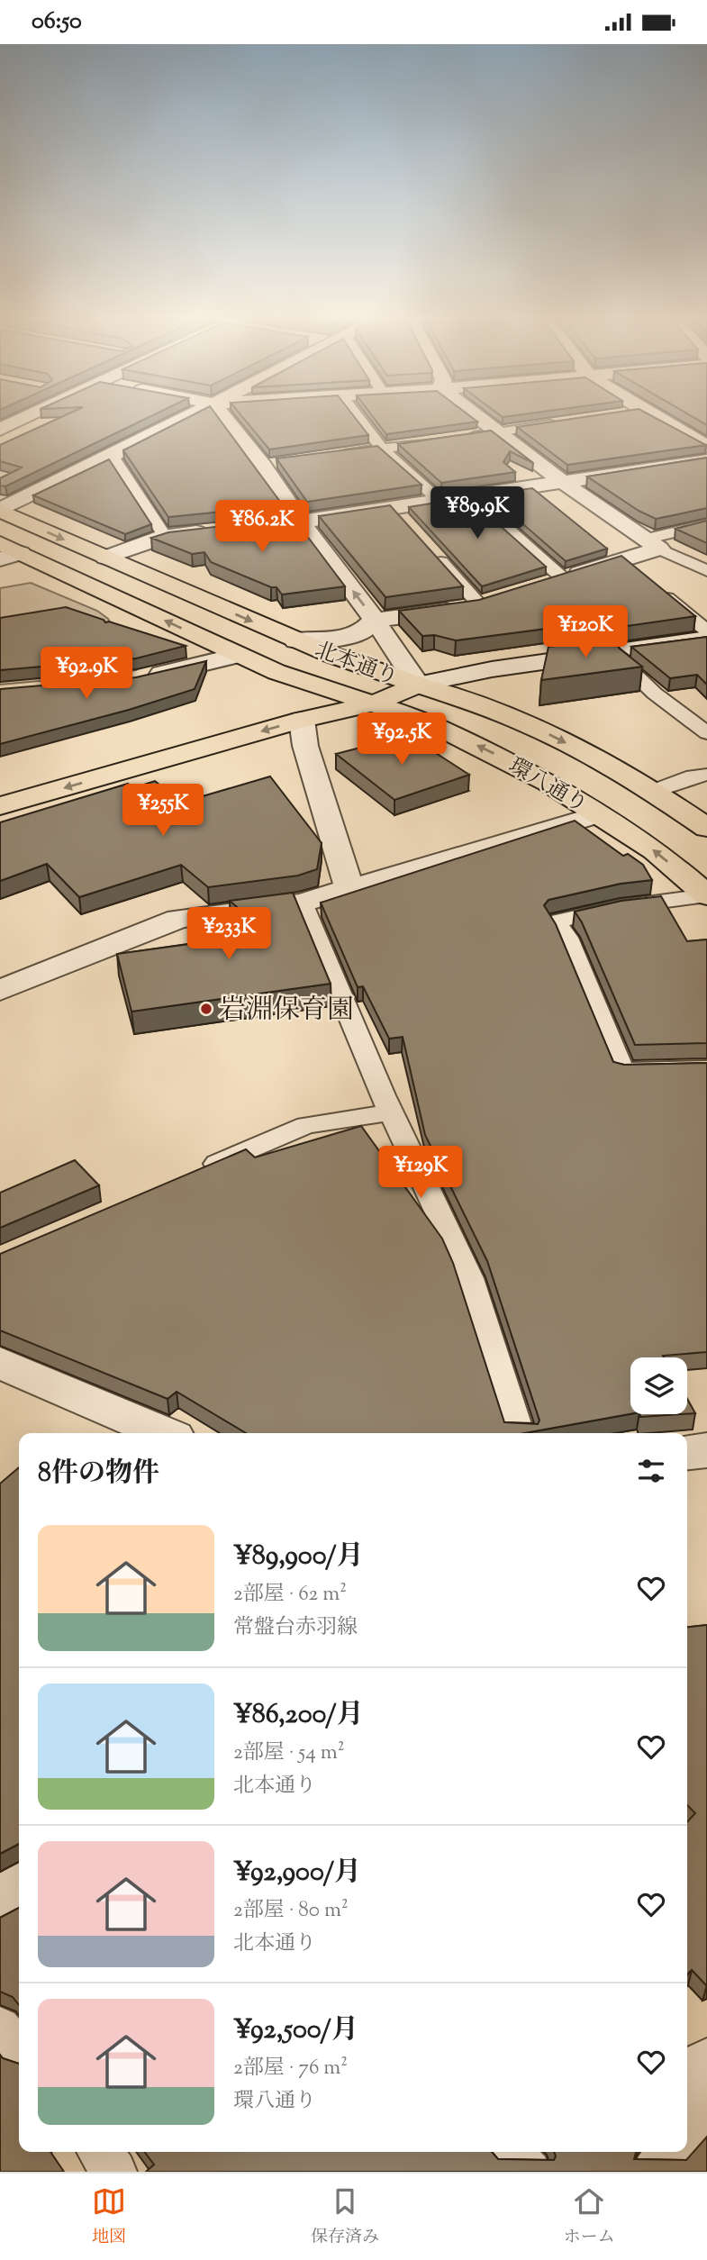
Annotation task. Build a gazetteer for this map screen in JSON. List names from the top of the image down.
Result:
{
  "streets": {
    "main road": ["北本通り", "環八通り"]
  },
  "crossings": [
    ["北本通り", "環八通り"]
  ],
  "places": ["岩淵保育園"],
  "page": {
    "status": "06:50",
    "price": [
      "¥89.9K",
      "¥86.2K",
      "¥120K",
      "¥92.9K",
      "¥92.5K",
      "¥255K",
      "¥233K",
      "¥129K"
    ],
    "heading": "8件の物件",
    "list": [
      {
        "name": "¥89,900/月",
        "note": "2部屋 · 62 m² · 常盤台赤羽線"
      },
      {
        "name": "¥86,200/月",
        "note": "2部屋 · 54 m² · 北本通り"
      },
      {
        "name": "¥92,900/月",
        "note": "2部屋 · 80 m² · 北本通り"
      },
      {
        "name": "¥92,500/月",
        "note": "2部屋 · 76 m² · 環八通り"
      }
    ],
    "tabs": ["地図", "保存済み", "ホーム"]
  }
}
